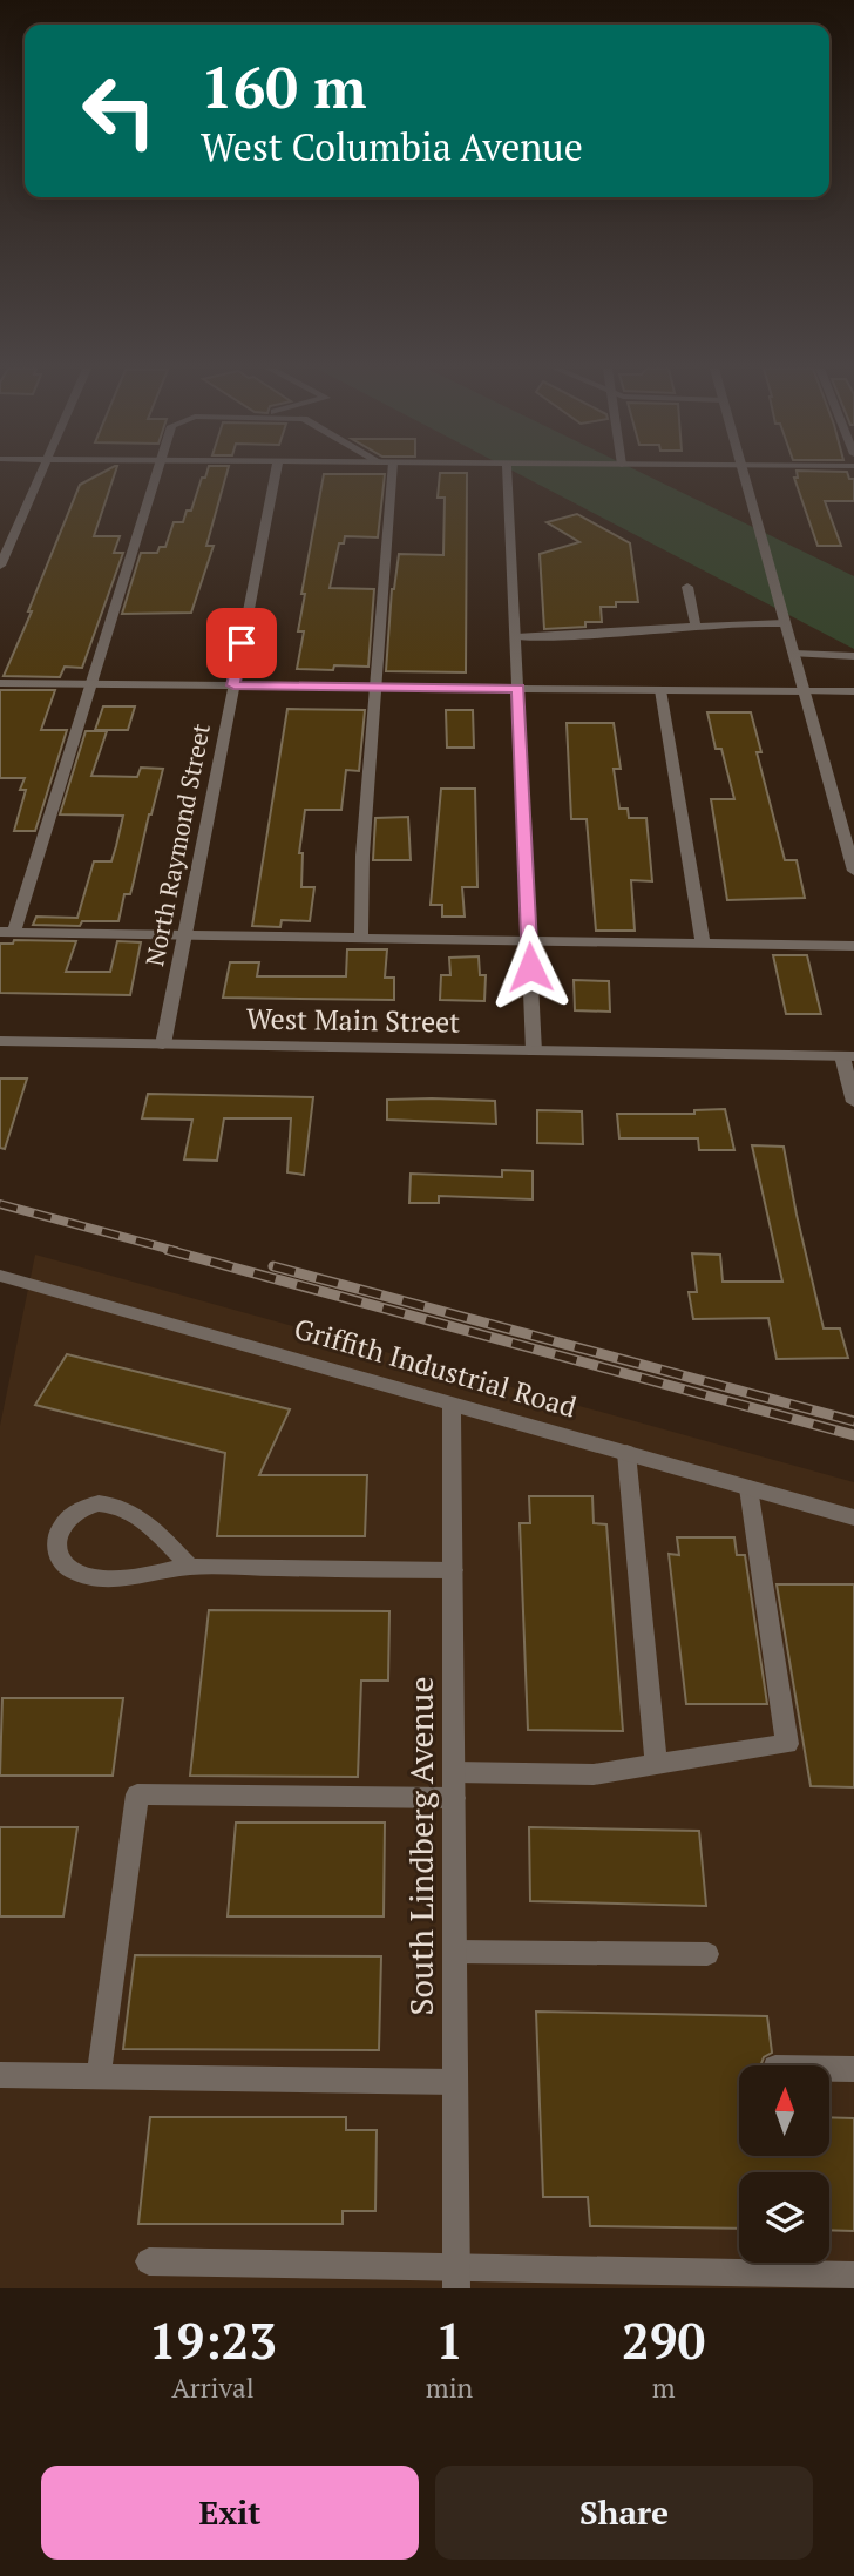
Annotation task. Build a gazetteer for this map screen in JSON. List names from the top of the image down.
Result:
{
  "streets": {
    "street": [
      "North Raymond Street",
      "West Main Street",
      "Griffith Industrial Road",
      "South Lindberg Avenue"
    ]
  },
  "crossings": [
    ["North Raymond Street", "West Main Street"],
    ["Griffith Industrial Road", "South Lindberg Avenue"]
  ],
  "north": "top",
  "page": {
    "turn": ["160 m", "West Columbia Avenue"],
    "eta": [
      "19:23",
      "Arrival",
      "1",
      "min",
      "290",
      "m"
    ],
    "buttons": ["Exit", "Share"]
  }
}
